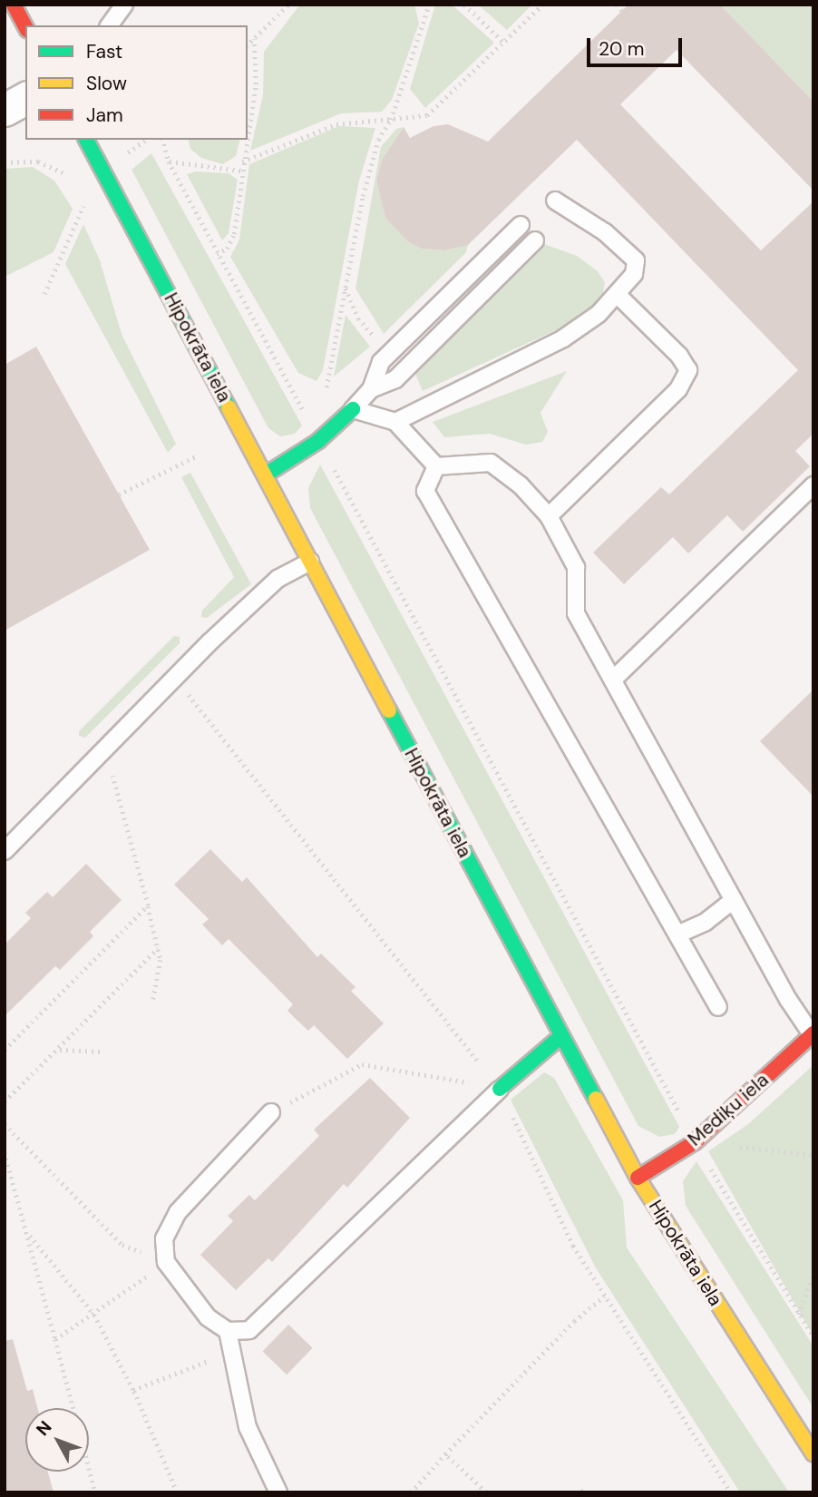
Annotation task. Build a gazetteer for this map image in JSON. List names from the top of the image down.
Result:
{
  "streets": {
    "street": ["Hipokrāta iela", "Mediķu iela"]
  },
  "crossings": [
    ["Hipokrāta iela", "Mediķu iela"]
  ],
  "legend": ["Fast", "Slow", "Jam"],
  "scale_bar": "20 m",
  "north": "top left"
}
